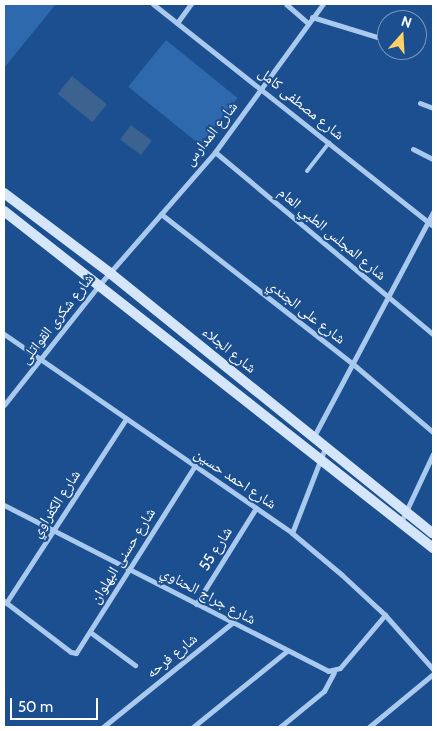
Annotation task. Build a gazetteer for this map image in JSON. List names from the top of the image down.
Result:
{
  "streets": {
    "street": [
      "شارع مصطفى كامل",
      "شارع المدارس",
      "شارع المجلس الطبي العام",
      "شارع على الجندي",
      "شارع شكرى القواتلى",
      "شارع الجلاء",
      "شارع احمد حسين",
      "شارع الكفراوي",
      "شارع 55",
      "شارع حسنى البهلوان",
      "شارع جراج الحناوي",
      "شارع فرحه"
    ]
  },
  "crossings": [
    ["شارع مصطفى كامل", "شارع المدارس"],
    ["شارع المدارس", "شارع المجلس الطبي العام"],
    ["شارع المدارس", "شارع على الجندي"],
    ["شارع المدارس", "شارع شكرى القواتلى"],
    ["شارع المدارس", "شارع الجلاء"],
    ["شارع شكرى القواتلى", "شارع الجلاء"],
    ["شارع شكرى القواتلى", "شارع احمد حسين"],
    ["شارع احمد حسين", "شارع الكفراوي"],
    ["شارع احمد حسين", "شارع 55"],
    ["شارع احمد حسين", "شارع حسنى البهلوان"],
    ["شارع الكفراوي", "شارع حسنى البهلوان"],
    ["شارع الكفراوي", "شارع جراج الحناوي"],
    ["شارع 55", "شارع جراج الحناوي"],
    ["شارع حسنى البهلوان", "شارع جراج الحناوي"],
    ["شارع جراج الحناوي", "شارع فرحه"]
  ],
  "scale_bar": "50 m",
  "north": "top"
}
